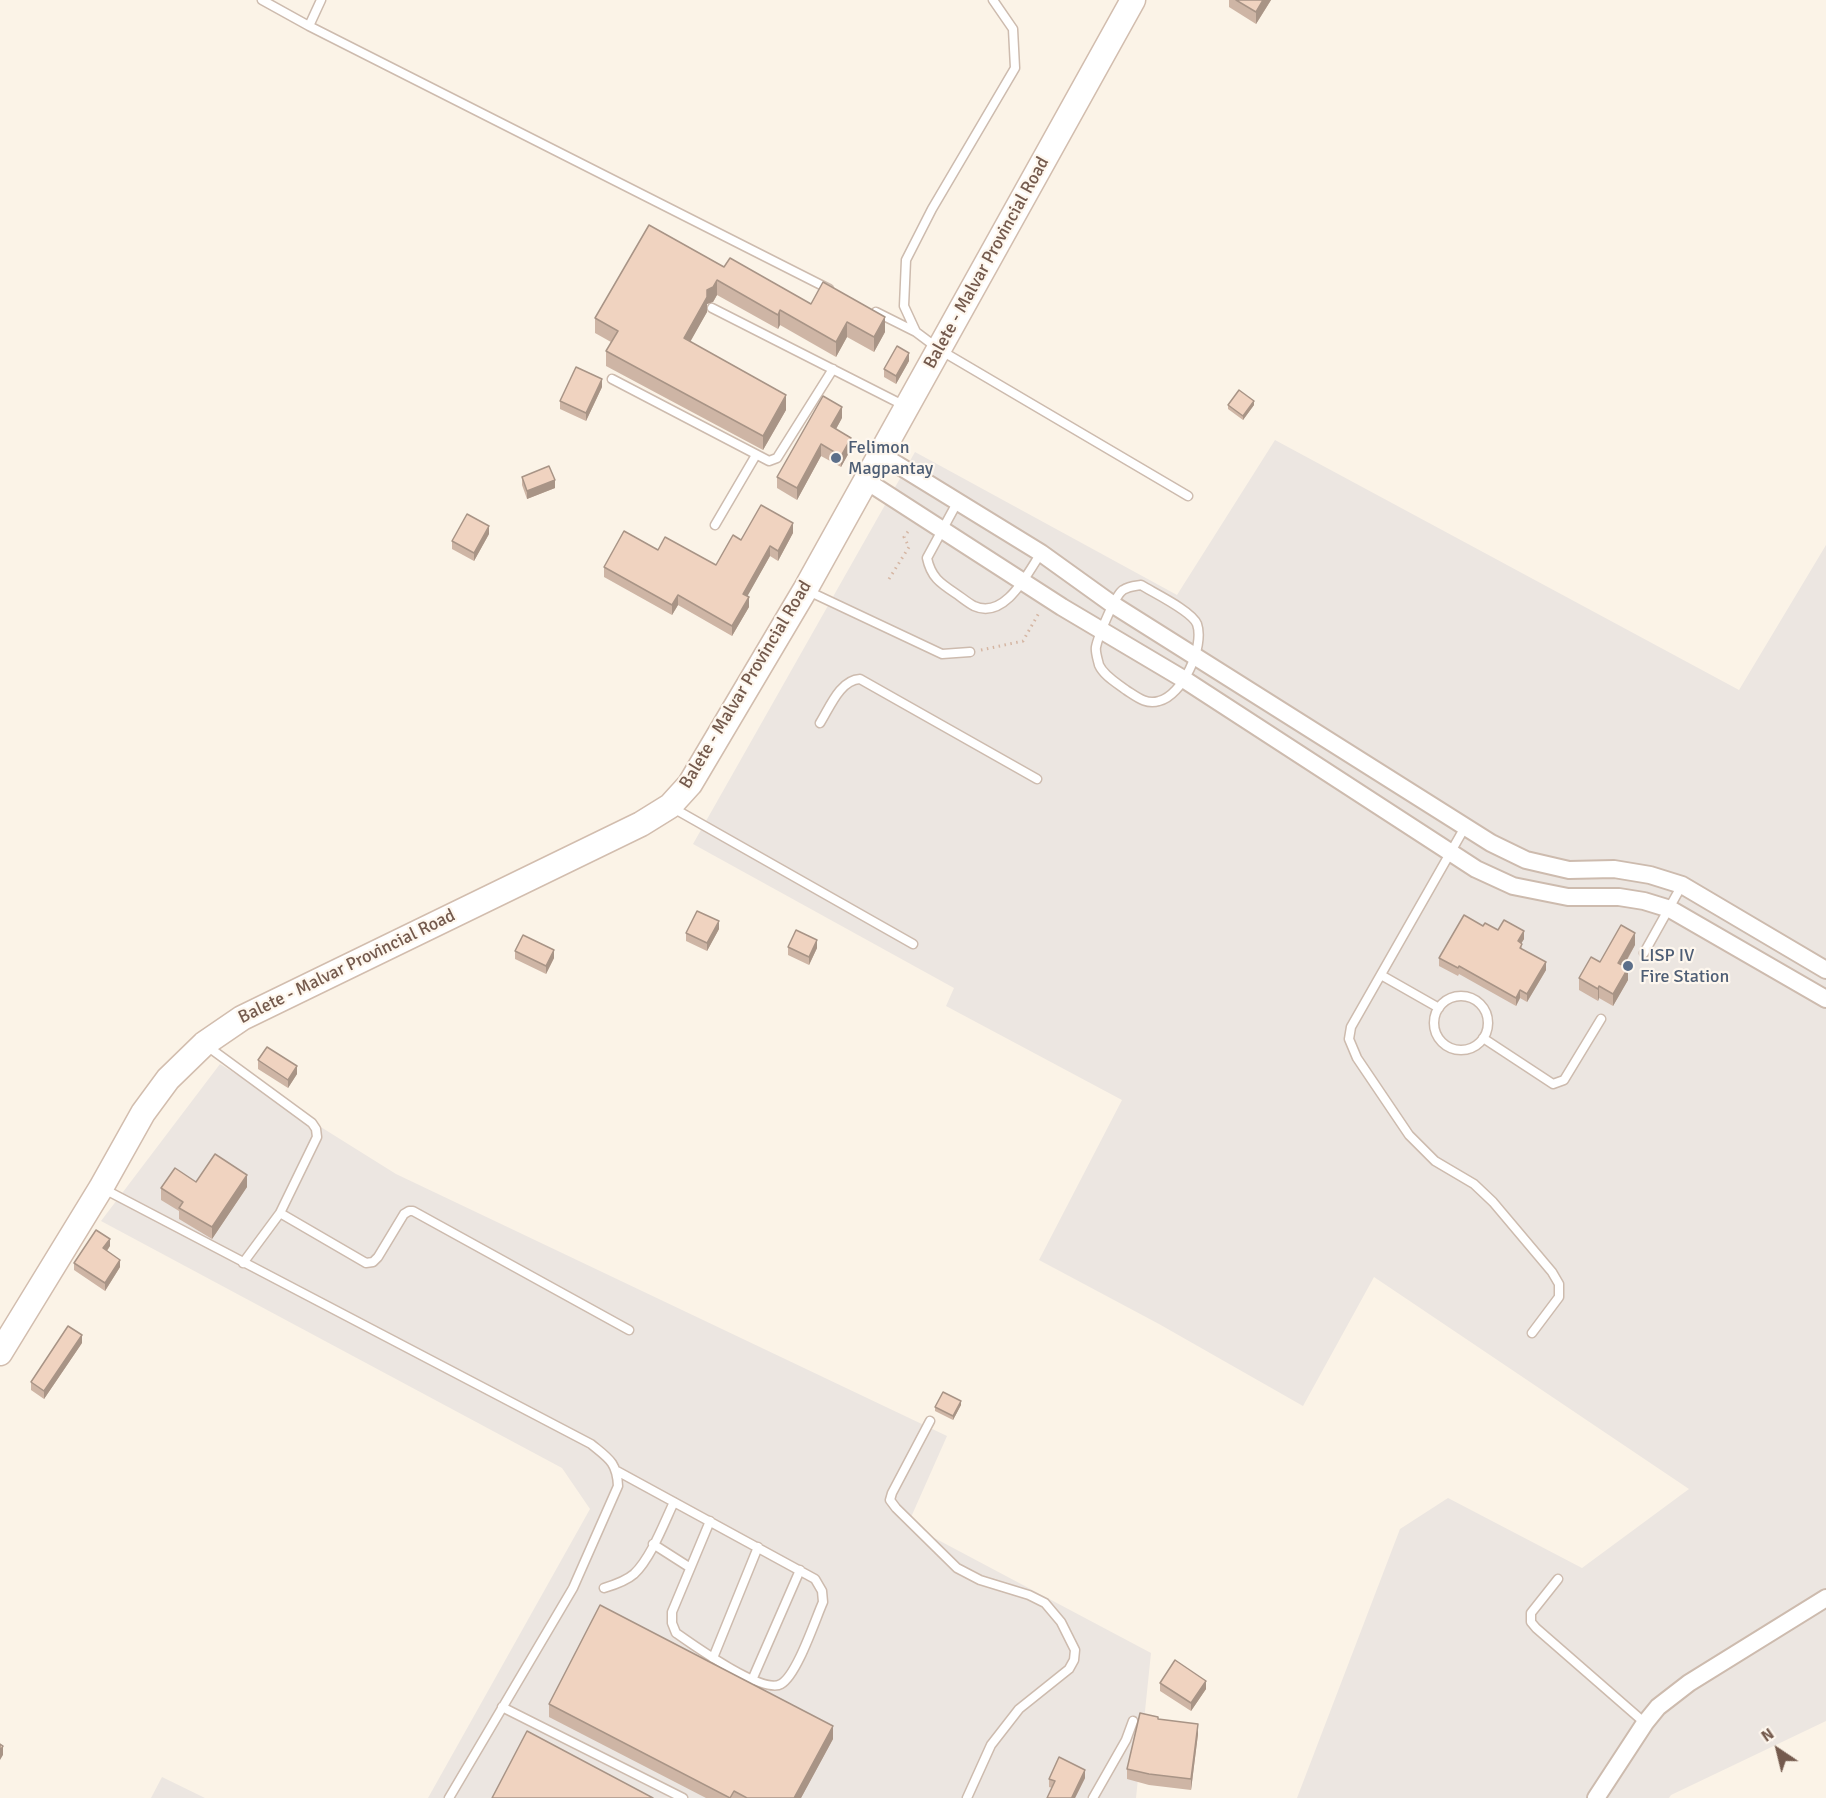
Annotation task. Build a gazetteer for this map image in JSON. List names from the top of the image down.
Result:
{
  "streets": {
    "main road": ["Balete - Malvar Provincial Road"]
  },
  "places": ["Felimon Magpantay", "LISP IV Fire Station"],
  "north": "top left"
}
